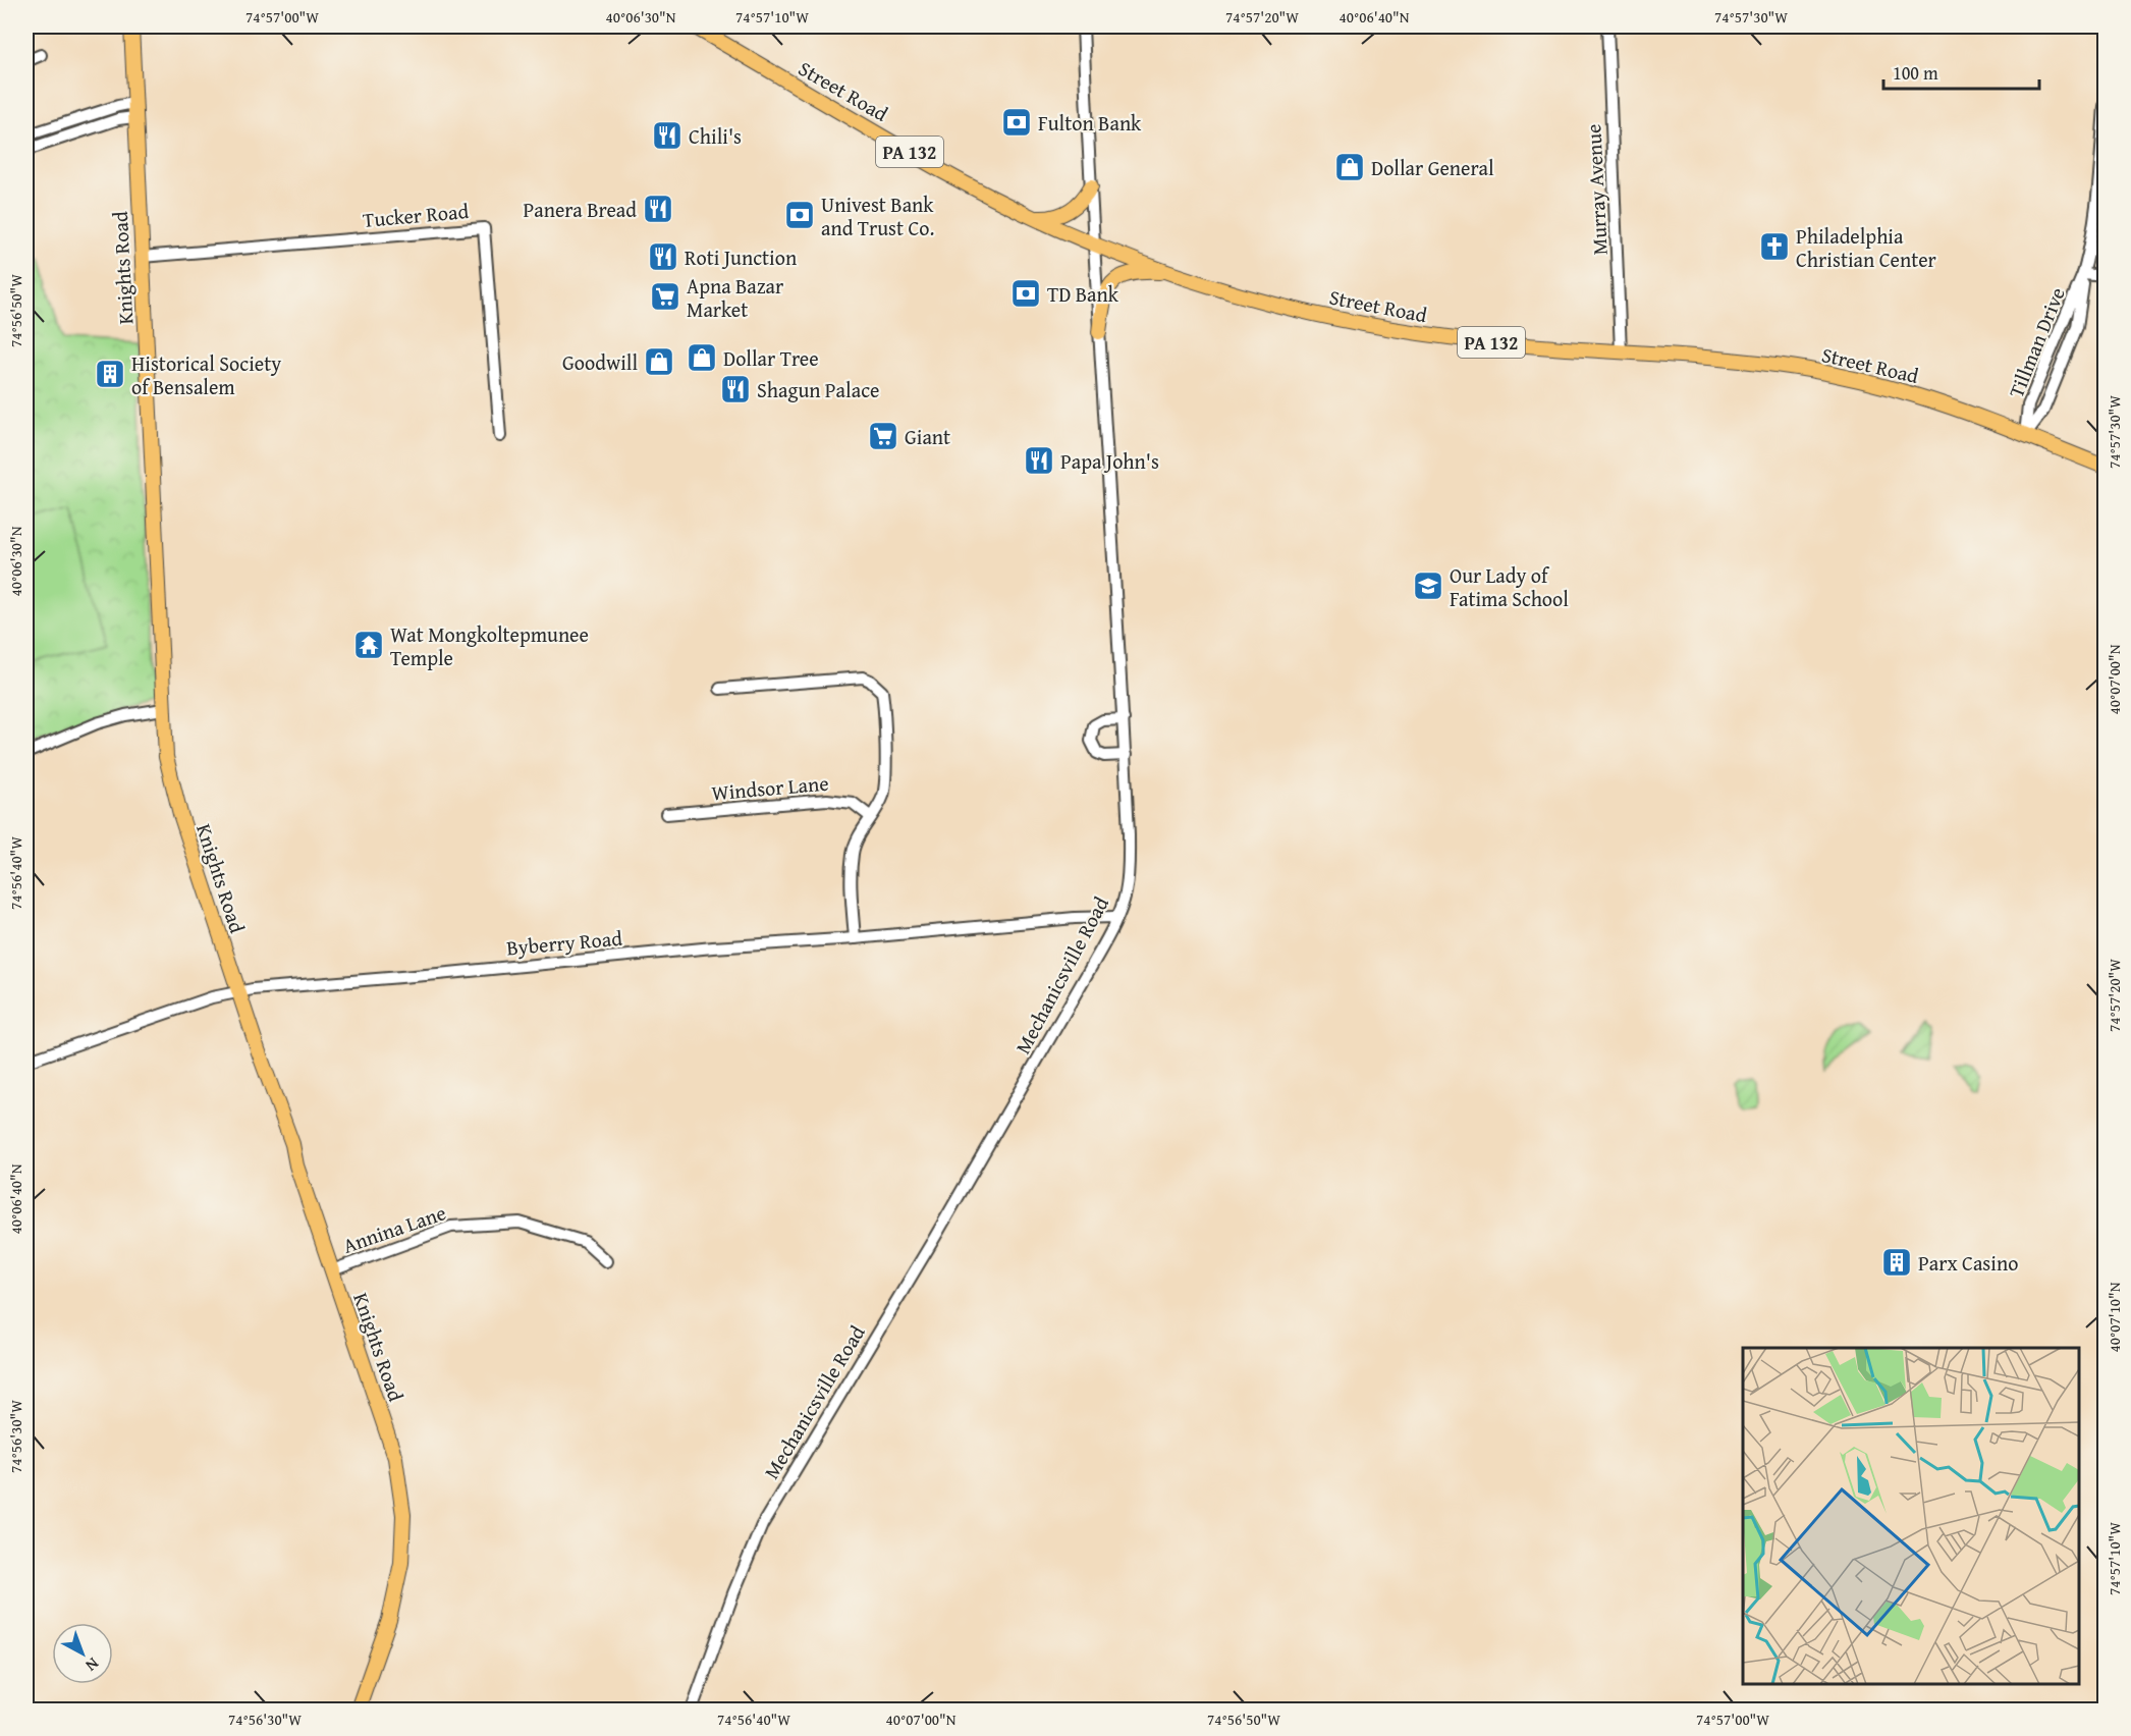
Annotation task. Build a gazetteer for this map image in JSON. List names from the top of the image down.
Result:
{
  "streets": {
    "main road": ["Street Road", "PA 132", "Knights Road"],
    "street": [
      "Murray Avenue",
      "Tucker Road",
      "Tillman Drive",
      "Windsor Lane",
      "Byberry Road",
      "Mechanicsville Road",
      "Annina Lane"
    ]
  },
  "crossings": [
    ["Street Road", "Murray Avenue"],
    ["Street Road", "Tillman Drive"],
    ["Street Road", "Mechanicsville Road"],
    ["Tucker Road", "Knights Road"],
    ["Knights Road", "Byberry Road"],
    ["Knights Road", "Annina Lane"],
    ["Byberry Road", "Mechanicsville Road"]
  ],
  "places": {
    "bank": ["Fulton Bank", "Univest Bank and Trust Co.", "TD Bank"],
    "restaurant": [
      "Chili's",
      "Panera Bread",
      "Roti Junction",
      "Shagun Palace",
      "Papa John's"
    ],
    "shop": ["Dollar General", "Dollar Tree", "Goodwill"],
    "church": ["Philadelphia Christian Center"],
    "supermarket": ["Apna Bazar Market", "Giant"],
    "building": ["Historical Society of Bensalem", "Parx Casino"],
    "school or university": ["Our Lady of Fatima School"],
    "temple": ["Wat Mongkoltepmunee Temple"]
  },
  "scale_bar": "100 m",
  "north": "bottom right",
  "coordinates": [
    "74°57'00\"W",
    "40°06'30\"N",
    "74°57'10\"W",
    "74°57'20\"W",
    "40°06'40\"N",
    "74°57'30\"W",
    "74°56'50\"W",
    "40°07'00\"N",
    "74°56'40\"W",
    "40°07'10\"N",
    "74°56'30\"W"
  ]
}
